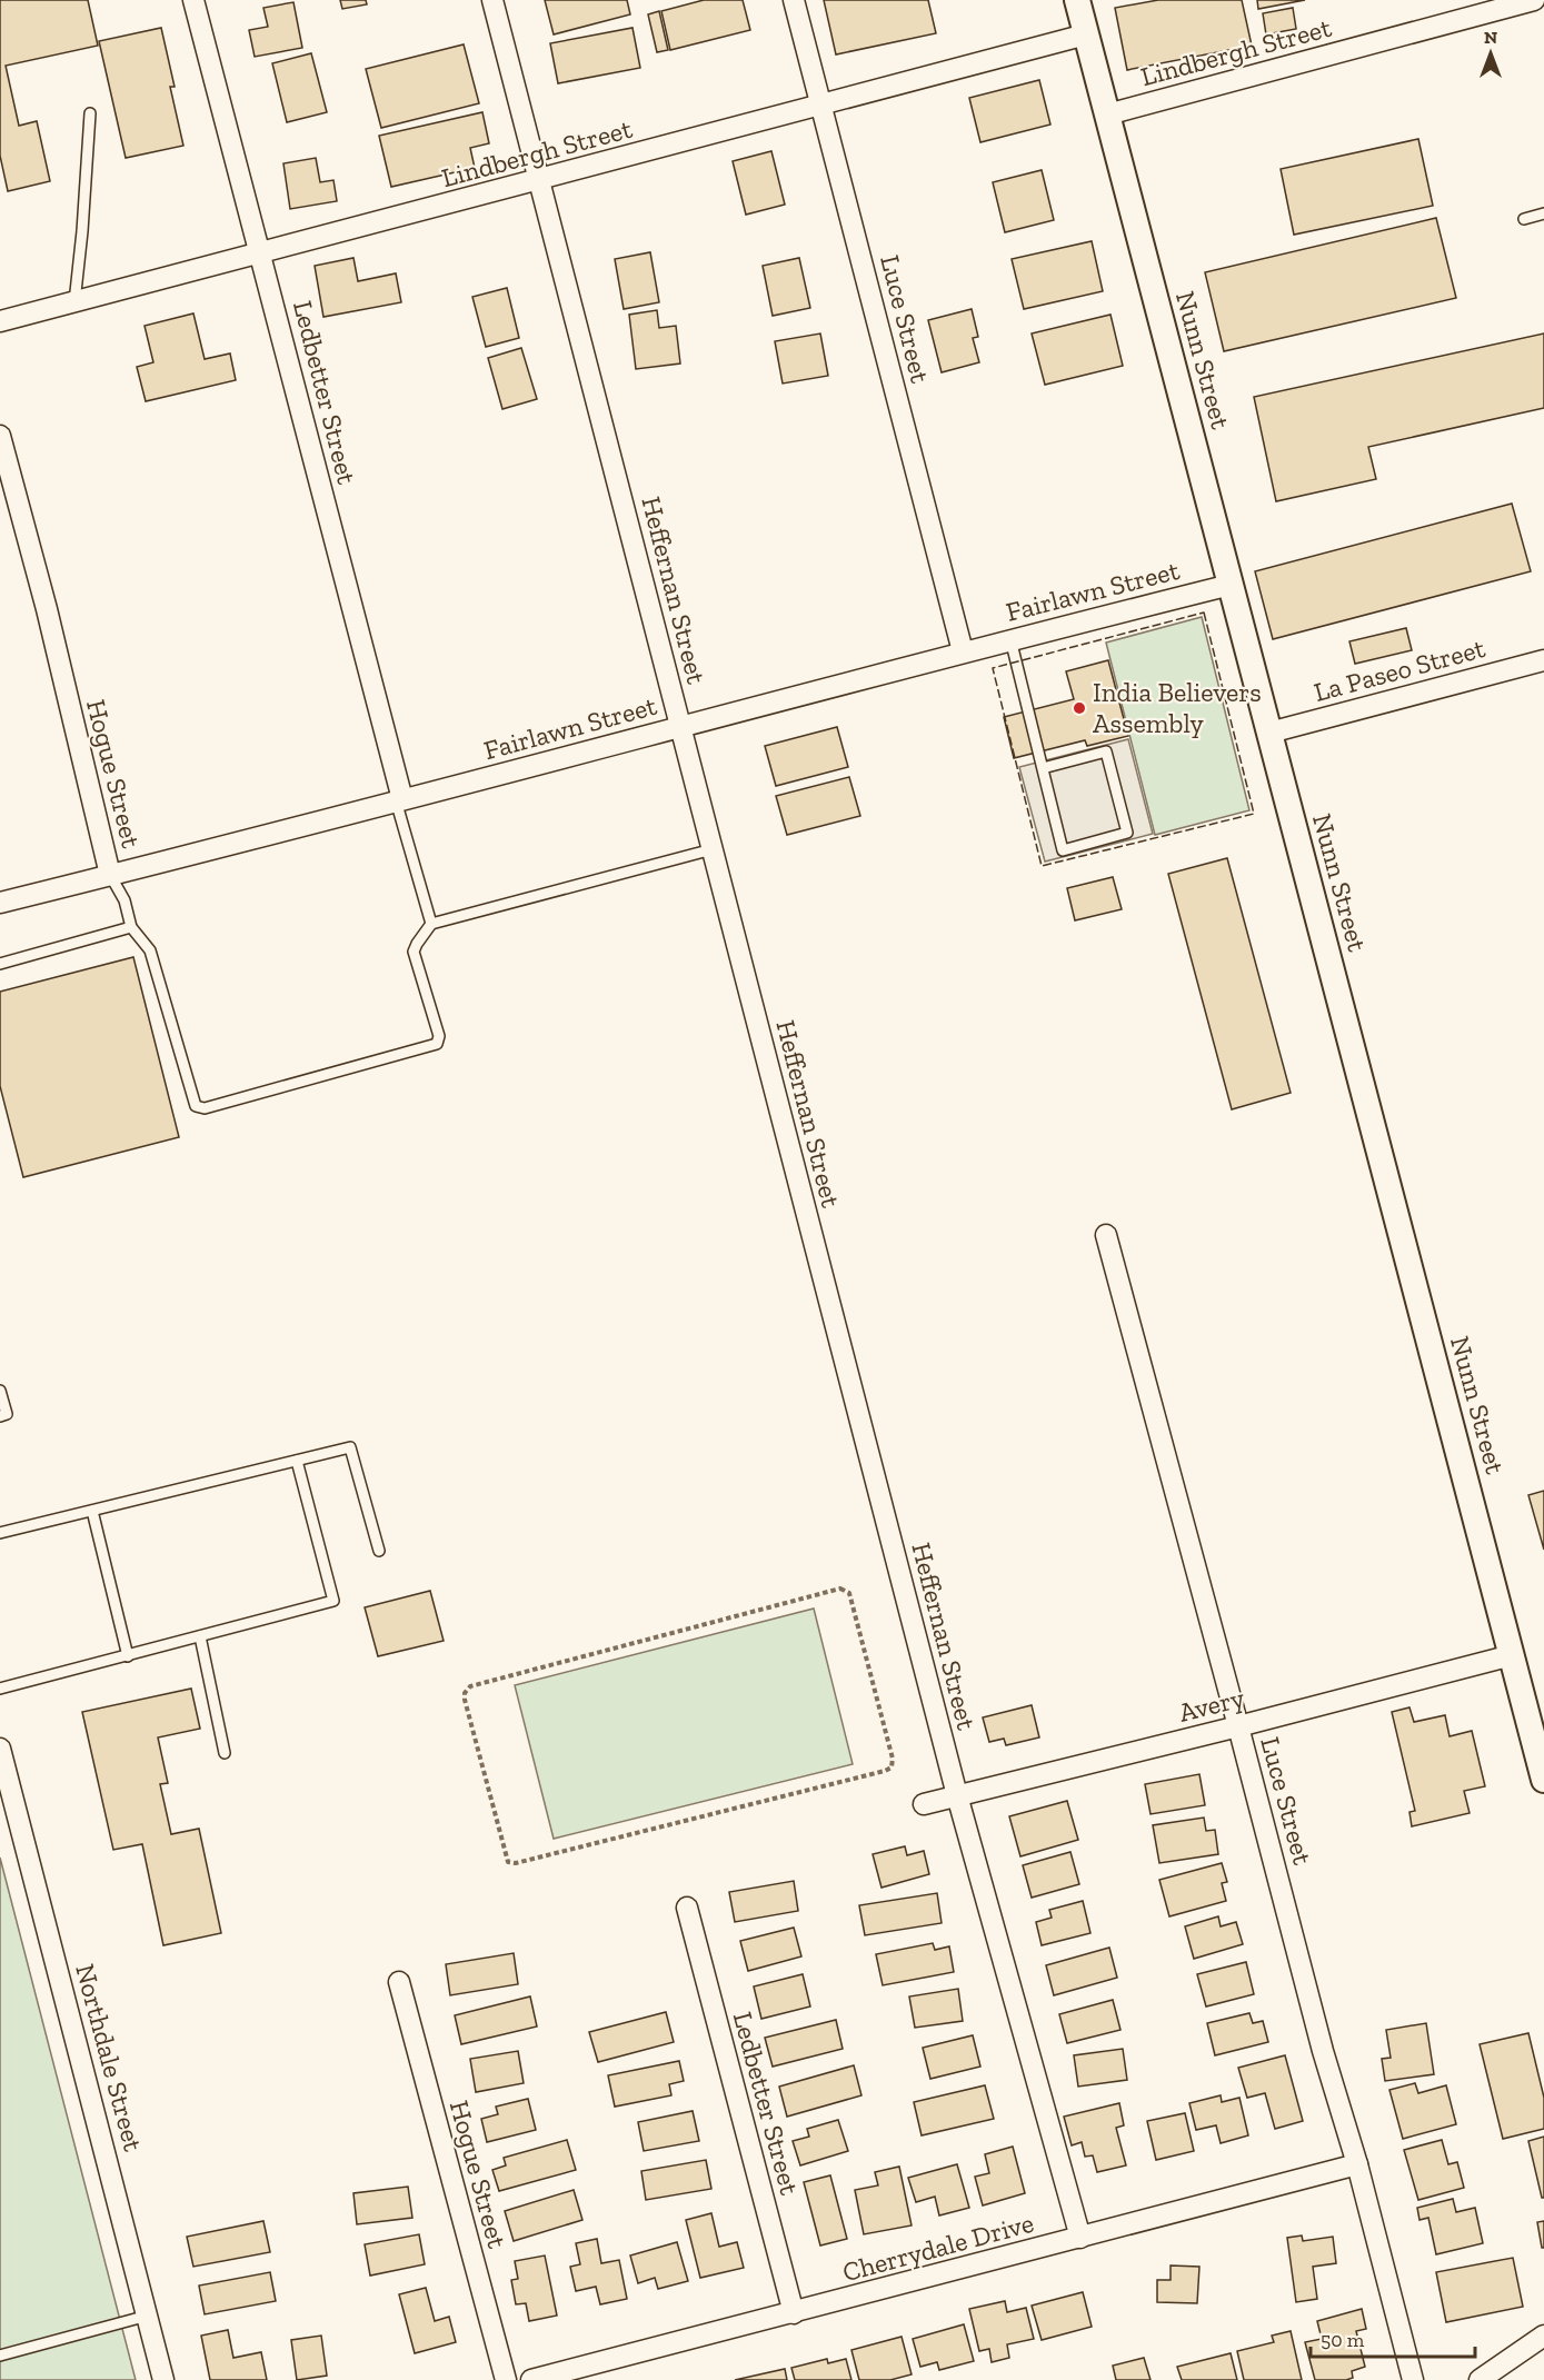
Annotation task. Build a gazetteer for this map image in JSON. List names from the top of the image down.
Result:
{
  "streets": {
    "street": [
      "Lindbergh Street",
      "Luce Street",
      "Nunn Street",
      "Ledbetter Street",
      "Heffernan Street",
      "Fairlawn Street",
      "La Paseo Street",
      "Hogue Street",
      "Avery",
      "Northdale Street",
      "Cherrydale Drive"
    ]
  },
  "crossings": [
    ["Lindbergh Street", "Luce Street"],
    ["Lindbergh Street", "Nunn Street"],
    ["Lindbergh Street", "Ledbetter Street"],
    ["Lindbergh Street", "Heffernan Street"],
    ["Luce Street", "Fairlawn Street"],
    ["Luce Street", "Avery"],
    ["Luce Street", "Cherrydale Drive"],
    ["Nunn Street", "Fairlawn Street"],
    ["Nunn Street", "La Paseo Street"],
    ["Nunn Street", "Avery"],
    ["Ledbetter Street", "Fairlawn Street"],
    ["Ledbetter Street", "Cherrydale Drive"],
    ["Heffernan Street", "Fairlawn Street"],
    ["Heffernan Street", "Avery"],
    ["Heffernan Street", "Cherrydale Drive"],
    ["Fairlawn Street", "Hogue Street"]
  ],
  "places": ["India Believers Assembly"],
  "scale_bar": "50 m",
  "north": "top"
}
